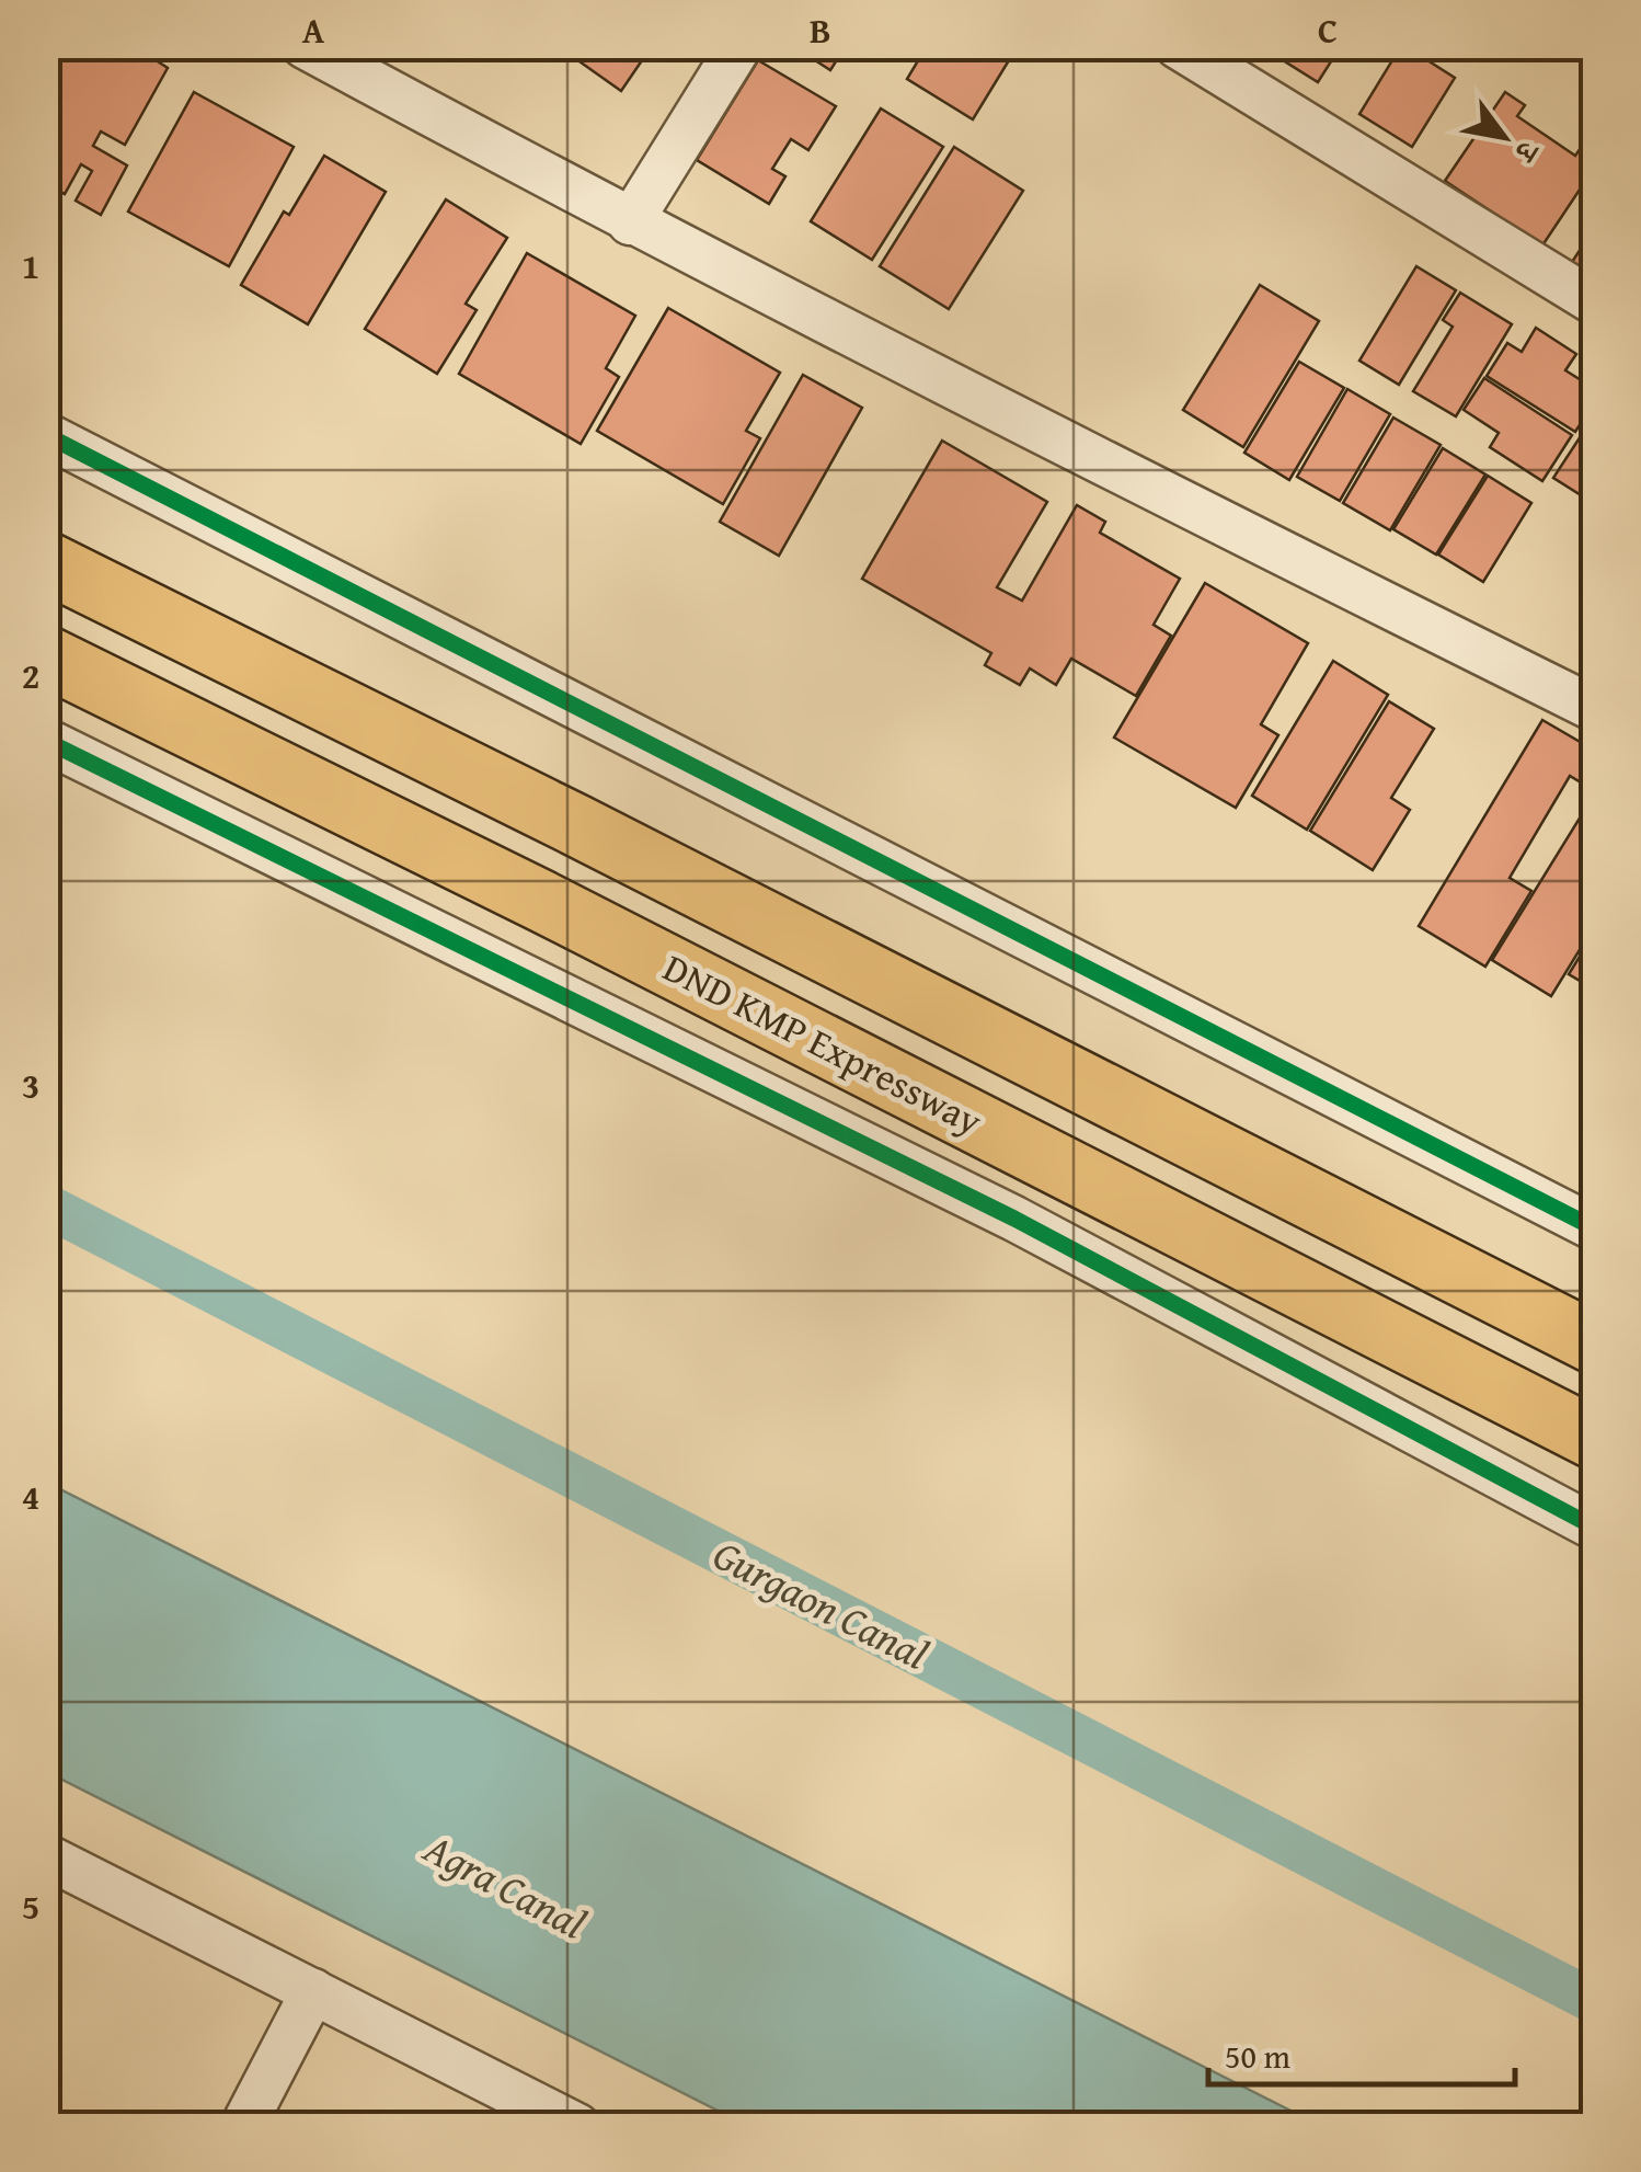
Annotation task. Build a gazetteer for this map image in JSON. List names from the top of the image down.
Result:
{
  "streets": {
    "highway": ["DND KMP Expressway"]
  },
  "water": ["Gurgaon Canal", "Agra Canal"],
  "scale_bar": "50 m",
  "north": "bottom right",
  "grid": {
    "columns": ["A", "B", "C"],
    "rows": [
      "1",
      "2",
      "3",
      "4",
      "5"
    ]
  }
}
